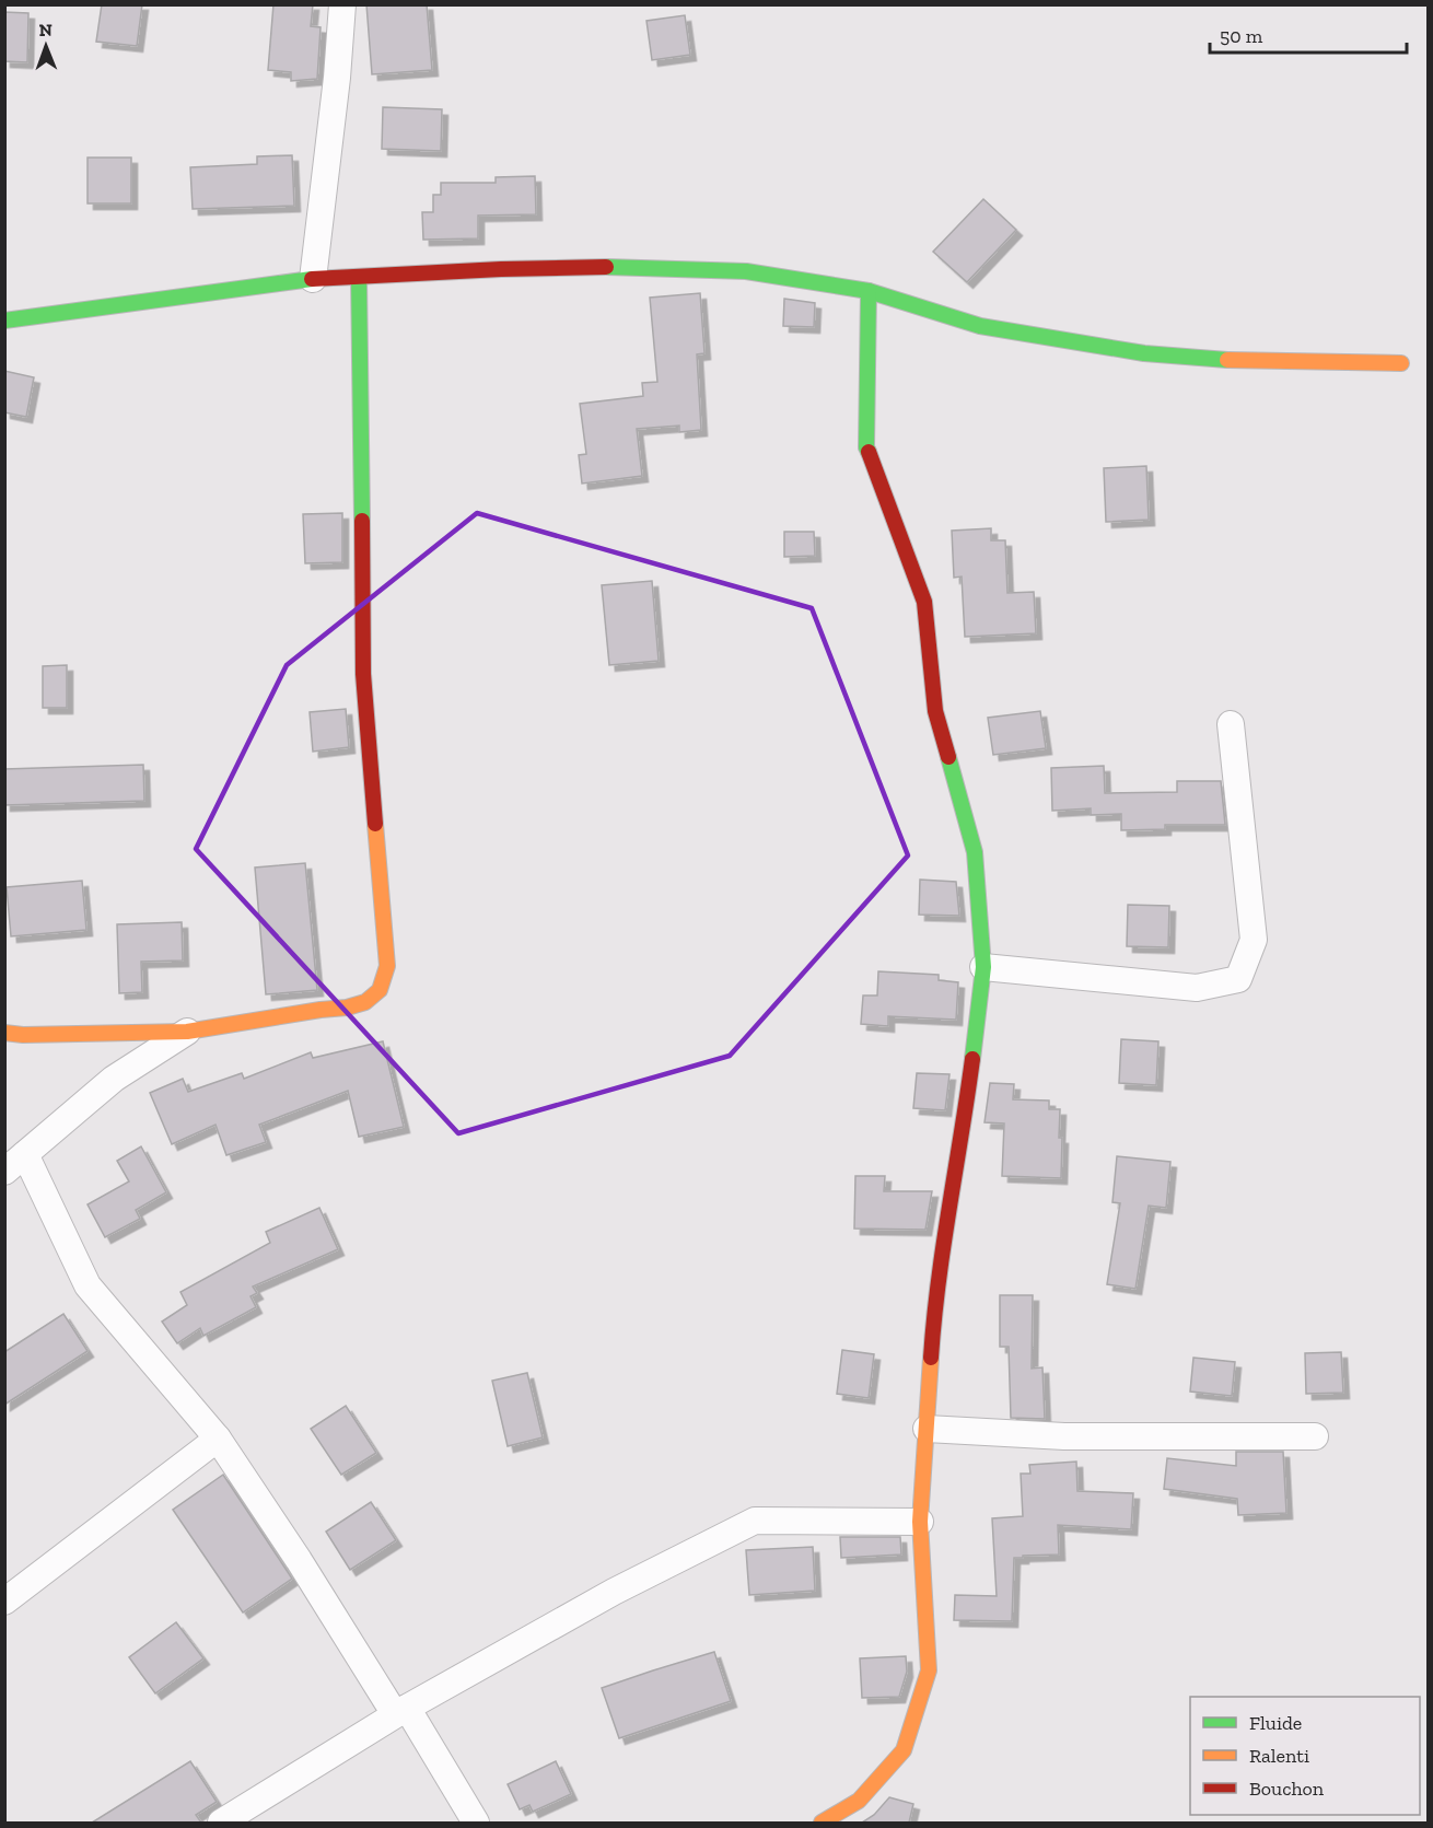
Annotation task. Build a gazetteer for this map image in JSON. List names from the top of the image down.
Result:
{
  "legend": ["Fluide", "Ralenti", "Bouchon"],
  "scale_bar": "50 m",
  "north": "top"
}
